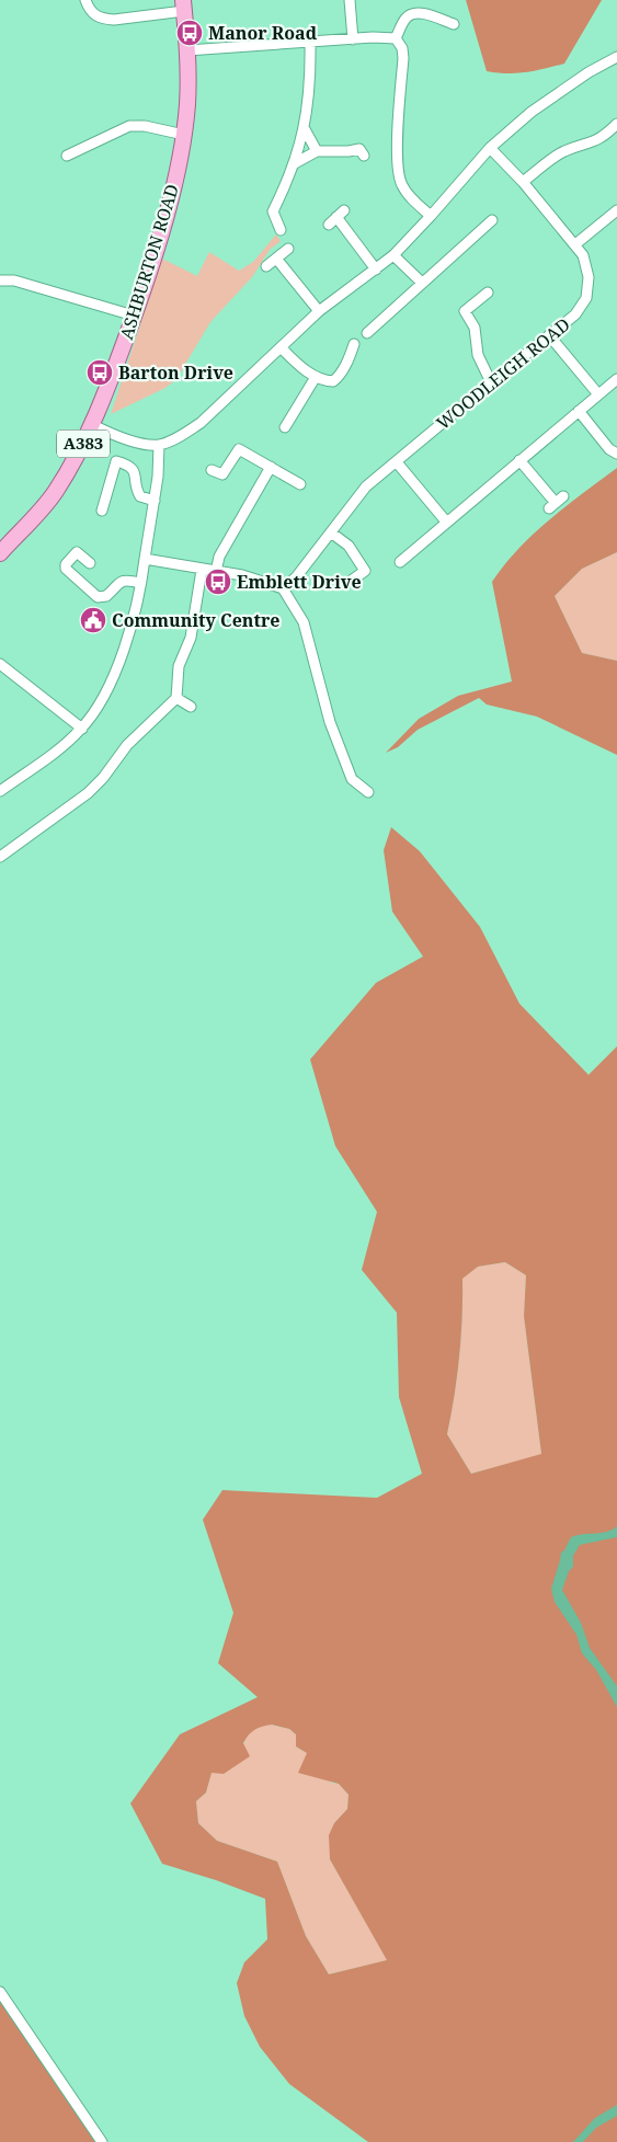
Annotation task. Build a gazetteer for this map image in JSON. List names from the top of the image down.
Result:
{
  "streets": {
    "main road": ["ASHBURTON ROAD", "A383"],
    "street": ["WOODLEIGH ROAD"]
  },
  "places": {
    "bus stop": ["Manor Road", "Barton Drive", "Emblett Drive"],
    "public building": ["Community Centre"]
  }
}
